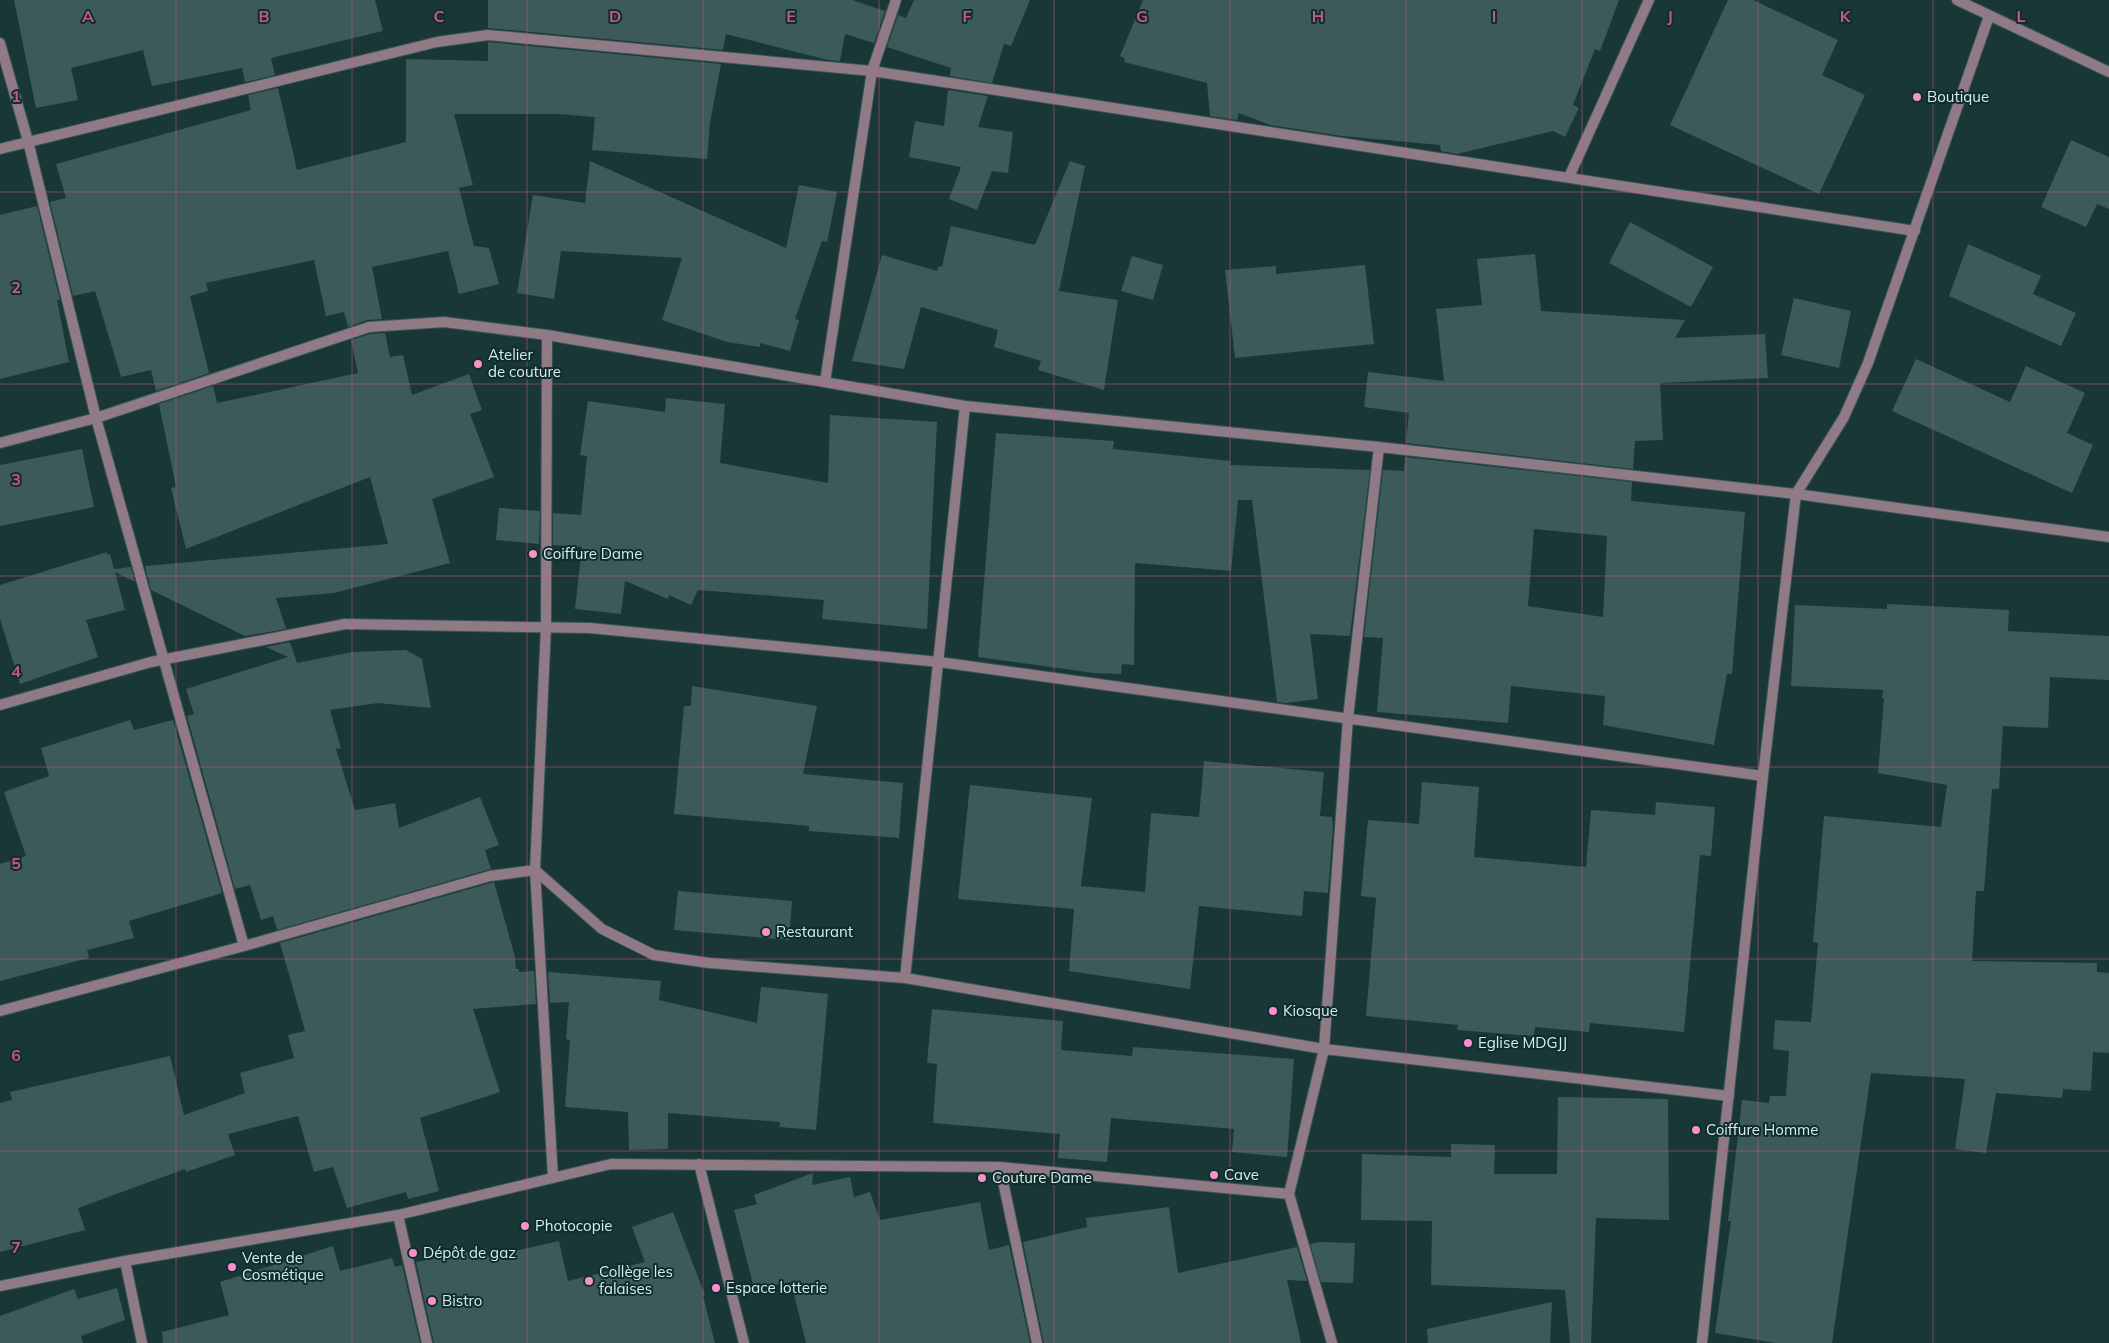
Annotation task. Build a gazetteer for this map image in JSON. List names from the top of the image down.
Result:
{
  "places": [
    "Boutique",
    "Atelier de couture",
    "Coiffure Dame",
    "Restaurant",
    "Kiosque",
    "Eglise MDGJJ",
    "Coiffure Homme",
    "Cave",
    "Couture Dame",
    "Photocopie",
    "Dépôt de gaz",
    "Vente de Cosmétique",
    "Collège les falaises",
    "Espace lotterie",
    "Bistro"
  ],
  "grid": {
    "columns": [
      "A",
      "B",
      "C",
      "D",
      "E",
      "F",
      "G",
      "H",
      "I",
      "J",
      "K",
      "L"
    ],
    "rows": [
      "1",
      "2",
      "3",
      "4",
      "5",
      "6",
      "7"
    ]
  }
}
